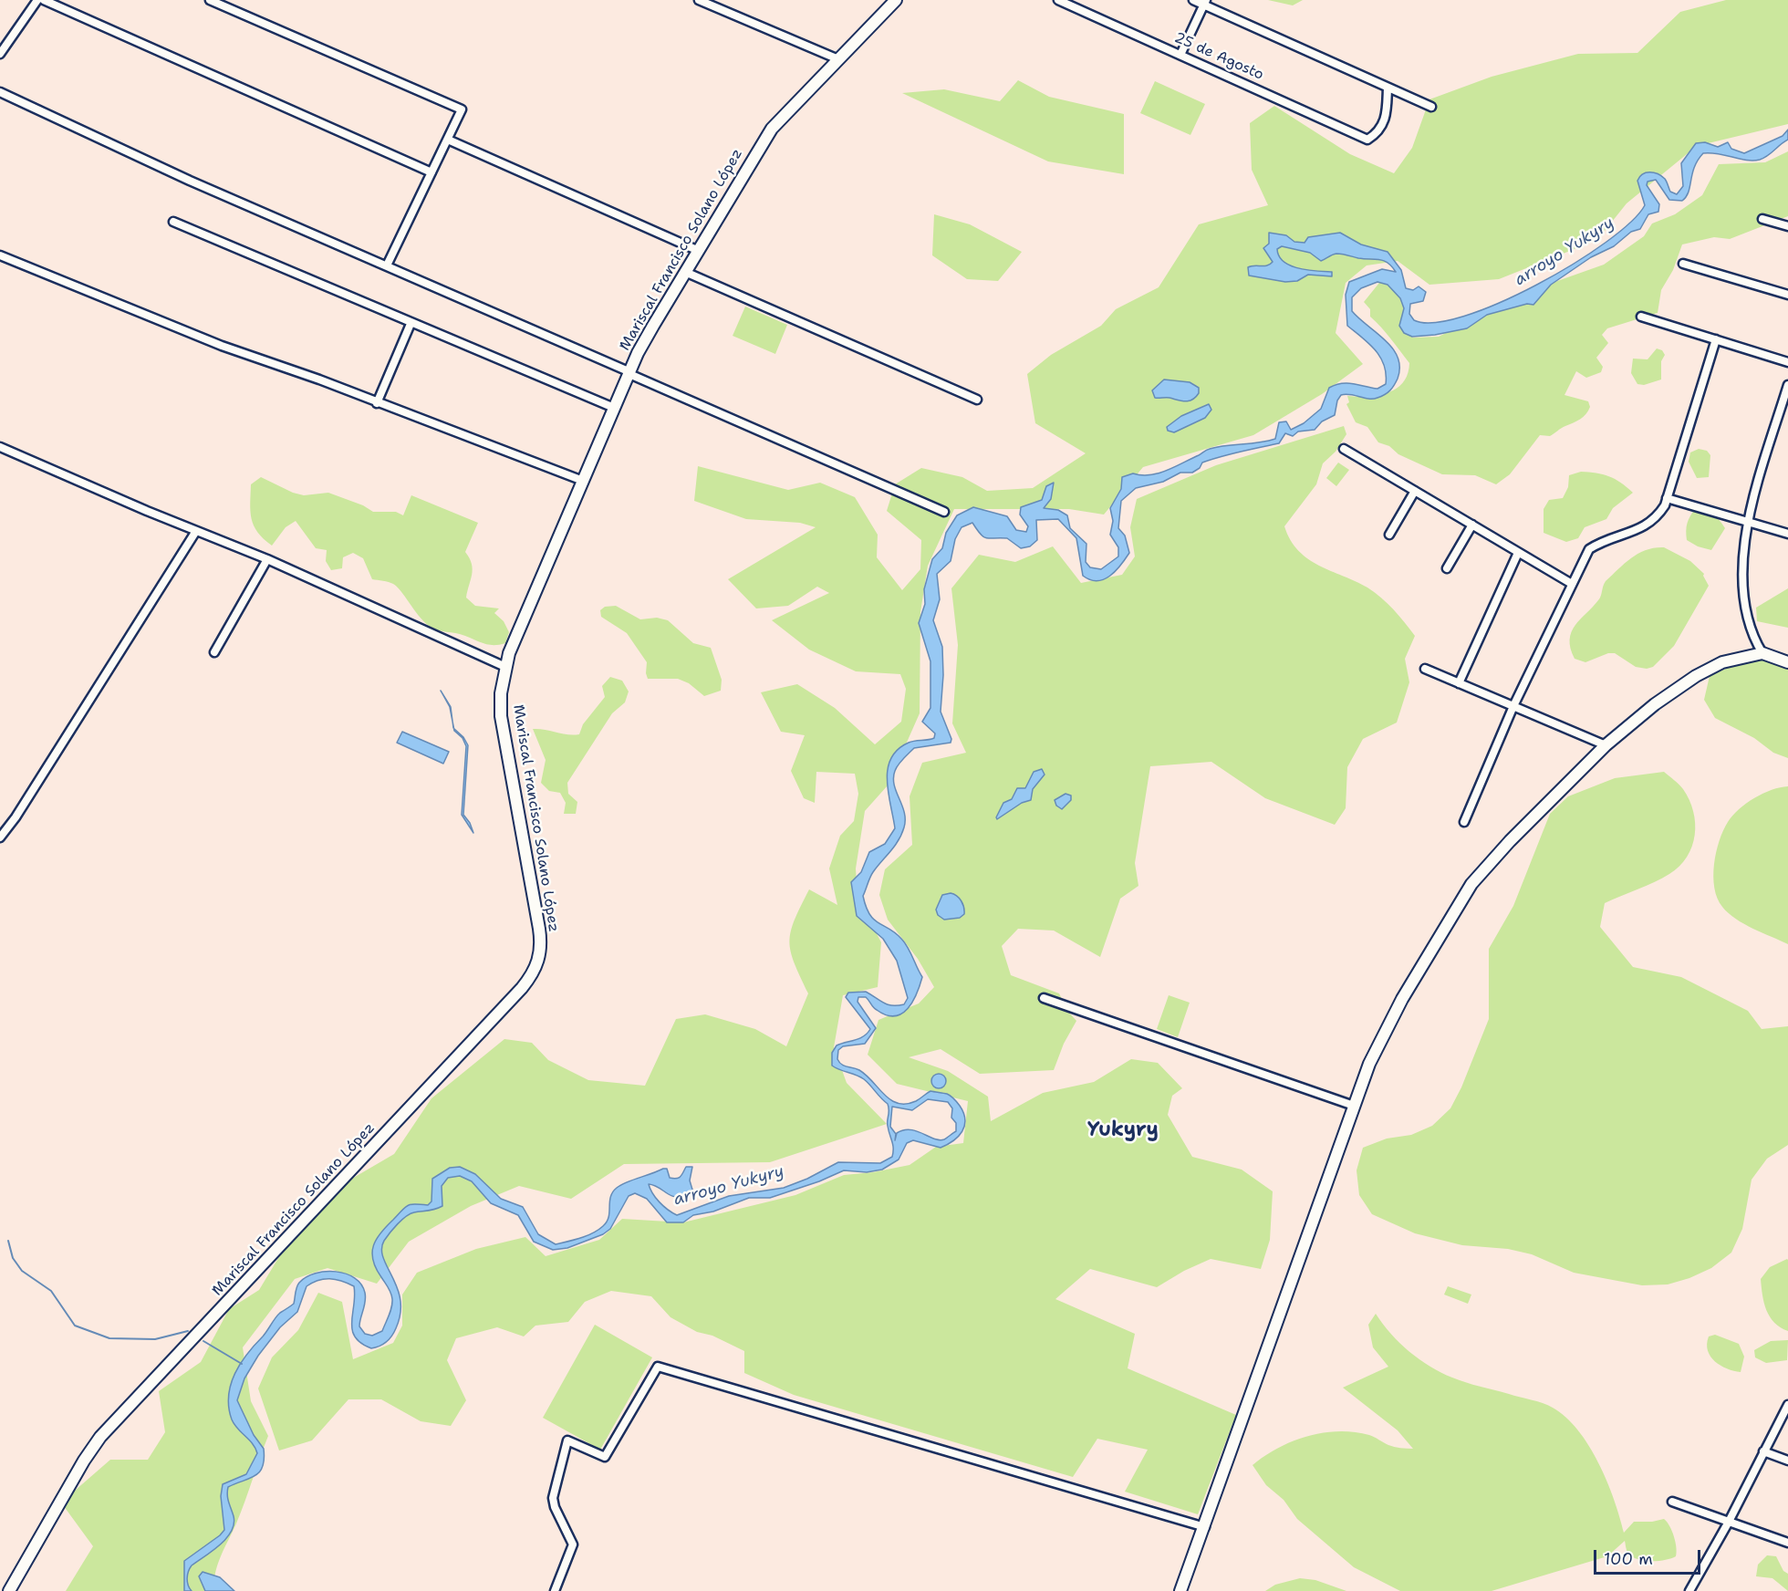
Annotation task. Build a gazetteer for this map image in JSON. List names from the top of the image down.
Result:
{
  "streets": {
    "main road": ["Mariscal Francisco Solano López"],
    "street": ["25 de Agosto"]
  },
  "districts": ["Yukyry"],
  "water": ["arroyo Yukyry"],
  "scale_bar": "100 m"
}
